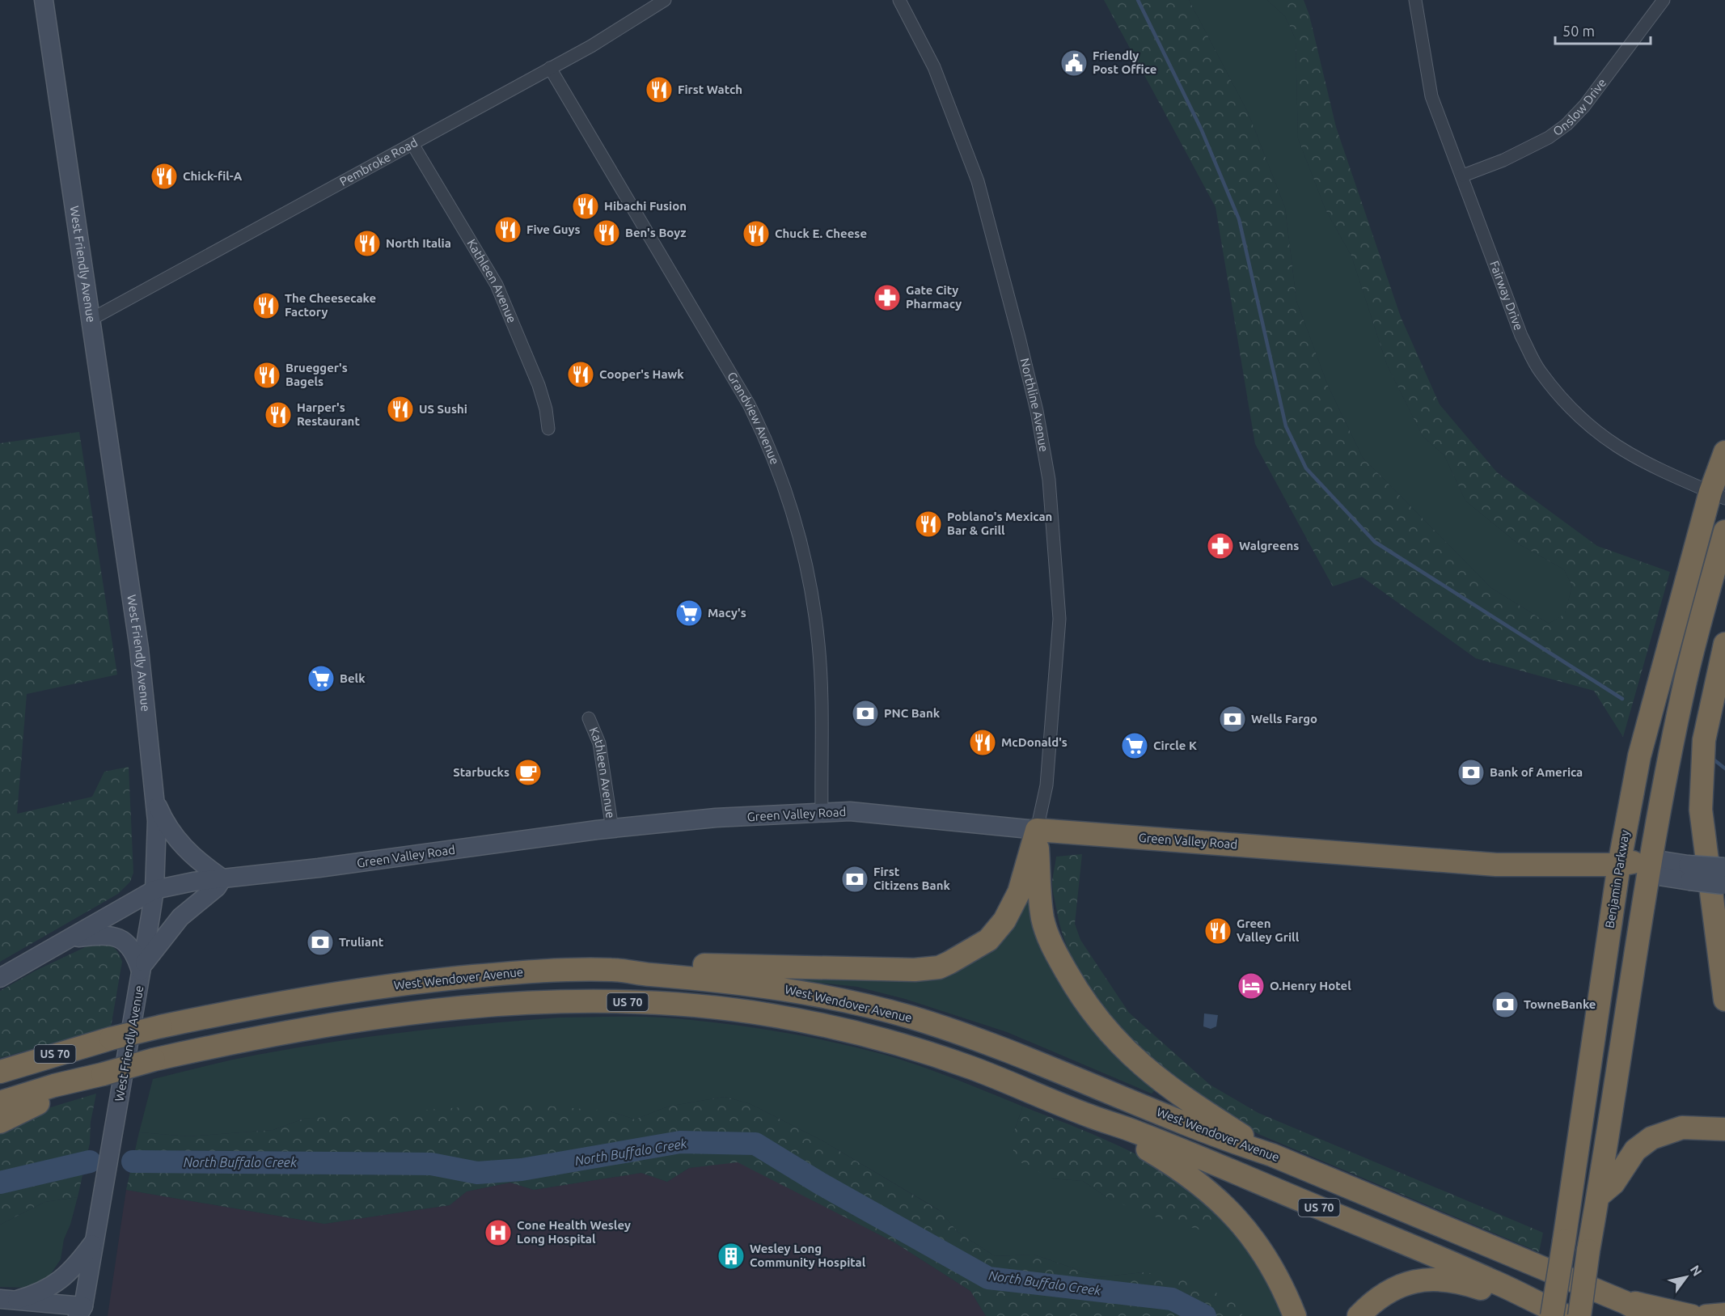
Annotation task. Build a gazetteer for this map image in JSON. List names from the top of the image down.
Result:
{
  "streets": {
    "highway": [
      "Green Valley Road",
      "Benjamin Parkway",
      "West Wendover Avenue",
      "US 70"
    ],
    "main road": ["West Friendly Avenue"],
    "street": [
      "Onslow Drive",
      "Pembroke Road",
      "Kathleen Avenue",
      "Fairway Drive",
      "Northline Avenue",
      "Grandview Avenue"
    ]
  },
  "crossings": [
    ["Onslow Drive", "Fairway Drive"],
    ["Pembroke Road", "West Friendly Avenue"],
    ["Pembroke Road", "Kathleen Avenue"],
    ["Pembroke Road", "Grandview Avenue"],
    ["West Friendly Avenue", "Green Valley Road"],
    ["Kathleen Avenue", "Green Valley Road"],
    ["Fairway Drive", "Benjamin Parkway"],
    ["Northline Avenue", "Green Valley Road"],
    ["Grandview Avenue", "Green Valley Road"],
    ["Green Valley Road", "Benjamin Parkway"],
    ["Benjamin Parkway", "US 70"]
  ],
  "water": ["North Buffalo Creek"],
  "places": {
    "public building": ["Friendly Post Office"],
    "restaurant": [
      "First Watch",
      "Chick-fil-A",
      "Hibachi Fusion",
      "Five Guys",
      "Ben's Boyz",
      "Chuck E. Cheese",
      "North Italia",
      "The Cheesecake Factory",
      "Cooper's Hawk",
      "Bruegger's Bagels",
      "US Sushi",
      "Harper's Restaurant",
      "Poblano's Mexican Bar & Grill",
      "McDonald's",
      "Green Valley Grill"
    ],
    "pharmacy": ["Gate City Pharmacy", "Walgreens"],
    "supermarket": ["Macy's", "Belk", "Circle K"],
    "bank": [
      "PNC Bank",
      "Wells Fargo",
      "Bank of America",
      "First Citizens Bank",
      "Truliant",
      "TowneBanke"
    ],
    "cafe": ["Starbucks"],
    "hotel": ["O.Henry Hotel"],
    "hospital": ["Cone Health Wesley Long Hospital"],
    "building": ["Wesley Long Community Hospital"]
  },
  "scale_bar": "50 m",
  "north": "top right"
}
